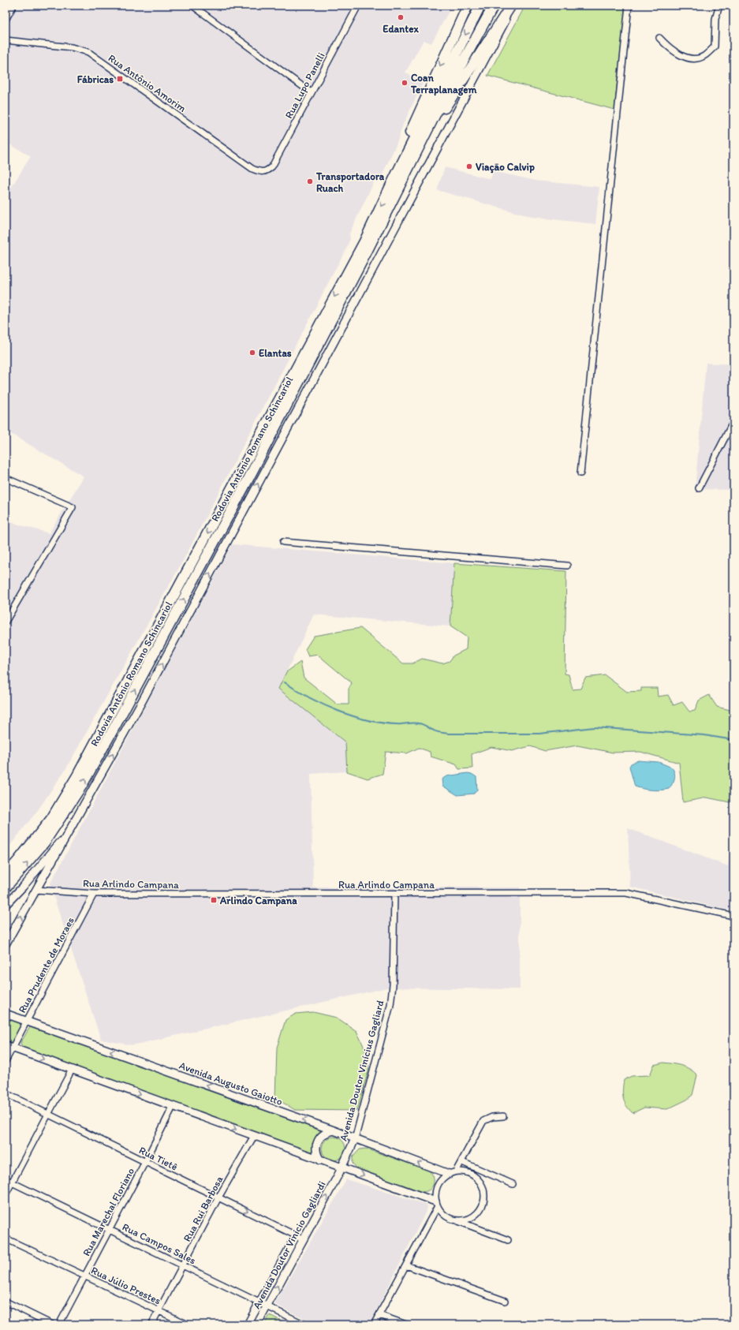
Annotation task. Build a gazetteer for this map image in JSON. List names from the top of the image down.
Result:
{
  "streets": {
    "highway": ["Rodovia Antônio Romano Schincariol"],
    "street": [
      "Rua Antônio Amorim",
      "Rua Lupo Panelli",
      "Rua Arlindo Campana",
      "Rua Prudente de Moraes",
      "Avenida Doutor Vinícius Gagliard",
      "Avenida Augusto Gaiotto",
      "Rua Tietê",
      "Rua Rui Barbosa",
      "Rua Marechal Floriano",
      "Rua Campos Sales",
      "Avenida Doutor Vinício Gagliardi",
      "Rua Júlio Prestes"
    ]
  },
  "crossings": [
    ["Rua Antônio Amorim", "Rua Lupo Panelli"],
    ["Rua Arlindo Campana", "Rua Prudente de Moraes"],
    ["Rua Arlindo Campana", "Avenida Doutor Vinícius Gagliard"],
    ["Rua Prudente de Moraes", "Avenida Augusto Gaiotto"],
    ["Avenida Doutor Vinícius Gagliard", "Avenida Augusto Gaiotto"],
    ["Avenida Doutor Vinícius Gagliard", "Avenida Doutor Vinício Gagliardi"],
    ["Rua Tietê", "Rua Rui Barbosa"],
    ["Rua Tietê", "Rua Marechal Floriano"],
    ["Rua Tietê", "Avenida Doutor Vinício Gagliardi"],
    ["Rua Rui Barbosa", "Rua Campos Sales"],
    ["Rua Rui Barbosa", "Rua Júlio Prestes"],
    ["Rua Marechal Floriano", "Rua Campos Sales"],
    ["Rua Marechal Floriano", "Rua Júlio Prestes"],
    ["Rua Campos Sales", "Avenida Doutor Vinício Gagliardi"]
  ],
  "places": {
    "other": [
      "Edantex",
      "Coan Terraplanagem",
      "Viação Calvip",
      "Transportadora Ruach",
      "Elantas"
    ],
    "transit": ["Fábricas", "Arlindo Campana"]
  }
}
